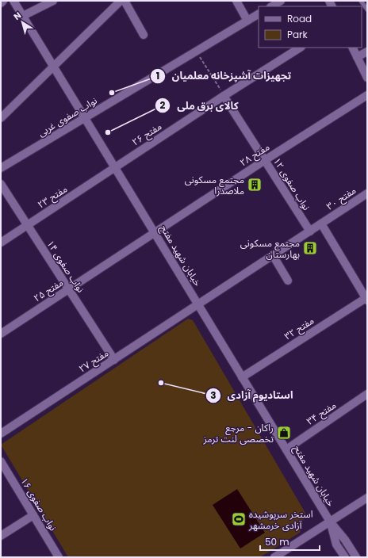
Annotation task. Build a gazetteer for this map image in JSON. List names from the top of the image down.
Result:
{
  "streets": {
    "street": [
      "نواب صفوی غربی",
      "مفتح ۲۶",
      "مفتح ۲۸",
      "نواب صفوی ۱۲",
      "مفتح ۲۳",
      "مفتح ۳۰",
      "خیابان شهید مفتح",
      "نواب صفوی ۱۴",
      "مفتح ۲۵",
      "مفتح ۳۲",
      "مفتح ۲۷",
      "مفتح ۳۴",
      "نواب صفوی ۱۶"
    ]
  },
  "crossings": [
    ["نواب صفوی غربی", "خیابان شهید مفتح"],
    ["مفتح ۲۶", "نواب صفوی ۱۲"],
    ["مفتح ۲۶", "مفتح ۲۳"],
    ["مفتح ۲۶", "خیابان شهید مفتح"],
    ["مفتح ۲۸", "نواب صفوی ۱۲"],
    ["مفتح ۲۸", "خیابان شهید مفتح"],
    ["مفتح ۲۸", "مفتح ۲۵"],
    ["نواب صفوی ۱۲", "مفتح ۳۰"],
    ["مفتح ۲۳", "خیابان شهید مفتح"],
    ["مفتح ۲۳", "نواب صفوی ۱۴"],
    ["مفتح ۳۰", "خیابان شهید مفتح"],
    ["مفتح ۳۰", "مفتح ۲۷"],
    ["خیابان شهید مفتح", "مفتح ۲۵"],
    ["خیابان شهید مفتح", "مفتح ۳۲"],
    ["خیابان شهید مفتح", "مفتح ۲۷"],
    ["خیابان شهید مفتح", "مفتح ۳۴"],
    ["نواب صفوی ۱۴", "مفتح ۲۵"],
    ["نواب صفوی ۱۴", "مفتح ۲۷"]
  ],
  "places": {
    "other": ["تجهيزات آشپزخانه معلمیان", "کالای برق ملی", "استادیوم آزادی"],
    "building": ["مجتمع مسکونی ملاصدرا", "مجتمع مسکونی بهارستان"],
    "shop": ["راکان - مرجع تخصصی لنت ترمز"],
    "sports": ["استخر سرپوشیده آزادی خرمشهر"]
  },
  "legend": ["Road", "Park"],
  "scale_bar": "50 m",
  "north": "top left"
}
